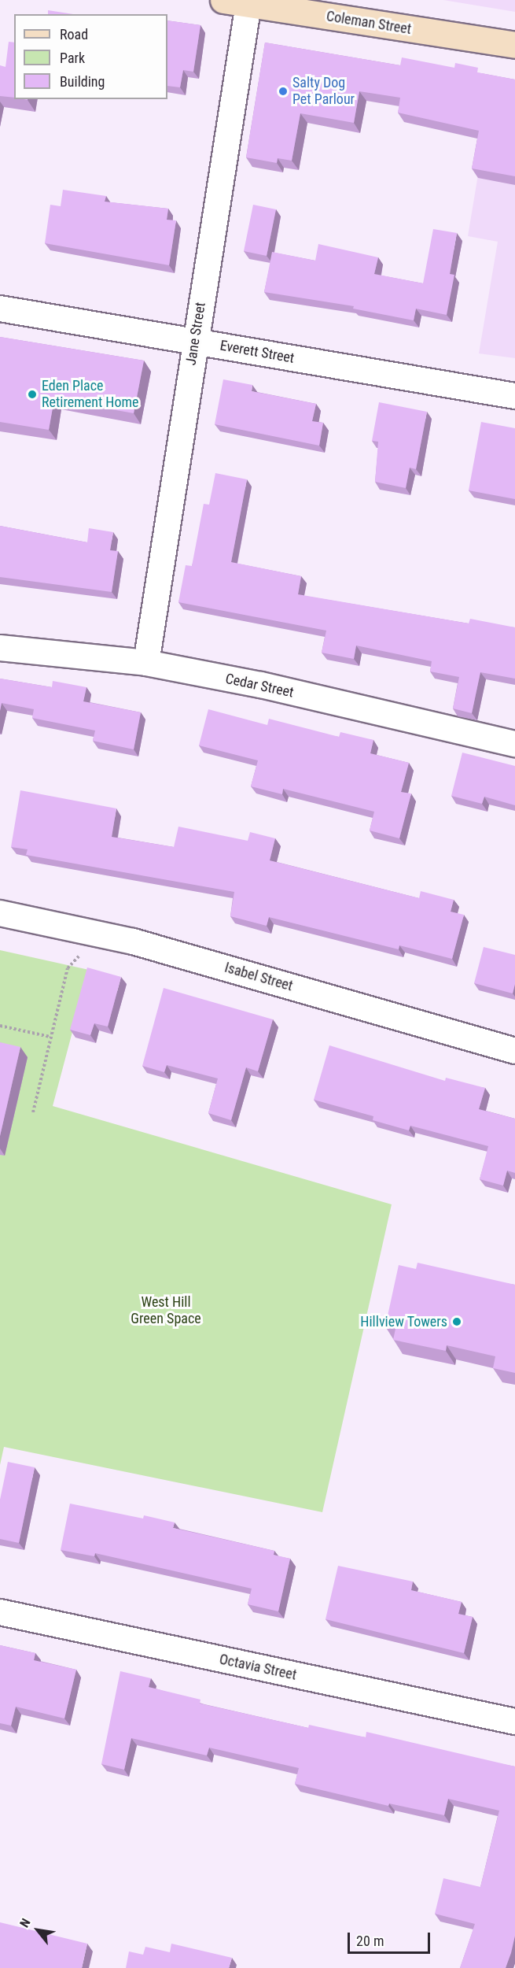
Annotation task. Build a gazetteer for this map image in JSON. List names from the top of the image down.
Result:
{
  "streets": {
    "main road": ["Coleman Street"],
    "street": [
      "Jane Street",
      "Everett Street",
      "Cedar Street",
      "Isabel Street",
      "Octavia Street"
    ]
  },
  "crossings": [
    ["Coleman Street", "Jane Street"],
    ["Jane Street", "Everett Street"],
    ["Jane Street", "Cedar Street"]
  ],
  "parks": ["West Hill Green Space"],
  "places": ["Salty Dog Pet Parlour", "Eden Place Retirement Home", "Hillview Towers"],
  "legend": ["Road", "Park", "Building"],
  "scale_bar": "20 m",
  "north": "top left"
}
